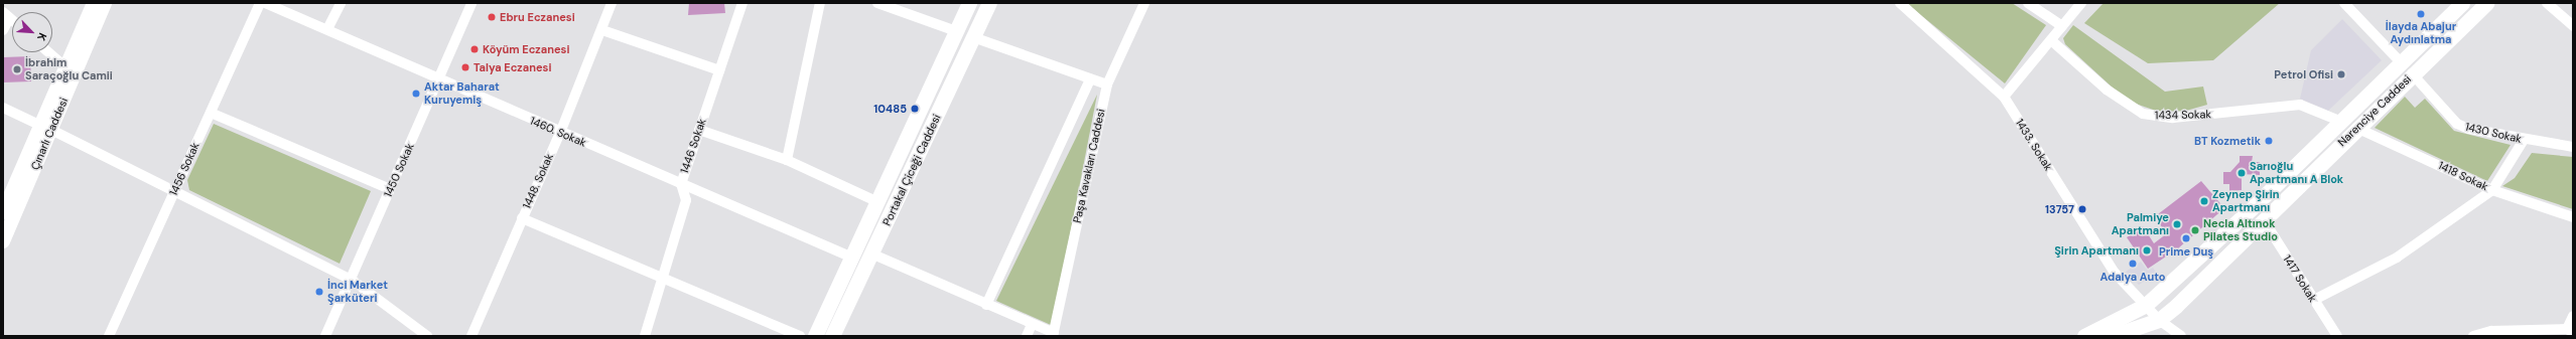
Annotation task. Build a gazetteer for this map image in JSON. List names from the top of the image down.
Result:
{
  "streets": {
    "main road": ["Narenciye Caddesi", "Çınarlı Caddesi", "Portakal Çiceği Caddesi"],
    "street": [
      "1434 Sokak",
      "1460. Sokak",
      "1430 Sokak",
      "1433. Sokak",
      "1446 Sokak",
      "Paşa Kavakları Caddesi",
      "1456 Sokak",
      "1450 Sokak",
      "1418 Sokak",
      "1448. Sokak",
      "1417 Sokak"
    ]
  },
  "crossings": [
    ["Narenciye Caddesi", "1434 Sokak"],
    ["Narenciye Caddesi", "1430 Sokak"],
    ["Narenciye Caddesi", "1433. Sokak"],
    ["Narenciye Caddesi", "1418 Sokak"],
    ["Narenciye Caddesi", "1417 Sokak"],
    ["1460. Sokak", "1446 Sokak"],
    ["1460. Sokak", "1450 Sokak"],
    ["1460. Sokak", "Portakal Çiceği Caddesi"],
    ["1460. Sokak", "1448. Sokak"]
  ],
  "places": [
    "İlayda Abajur Aydınlatma",
    "Ebru Eczanesi",
    "Köyüm Eczanesi",
    "Talya Eczanesi",
    "İbrahim Saraçoğlu Camii",
    "Petrol Ofisi",
    "Aktar Baharat Kuruyemiş",
    "10485",
    "BT Kozmetik",
    "Sarıoğlu Apartmanı A Blok",
    "Zeynep Şirin Apartmanı",
    "13757",
    "Palmiye Apartmanı",
    "Necla Altınok Pilates Studio",
    "Prime Duş",
    "Şirin Apartmanı",
    "Adalya Auto",
    "İnci Market Şarküteri"
  ],
  "north": "bottom right"
}
